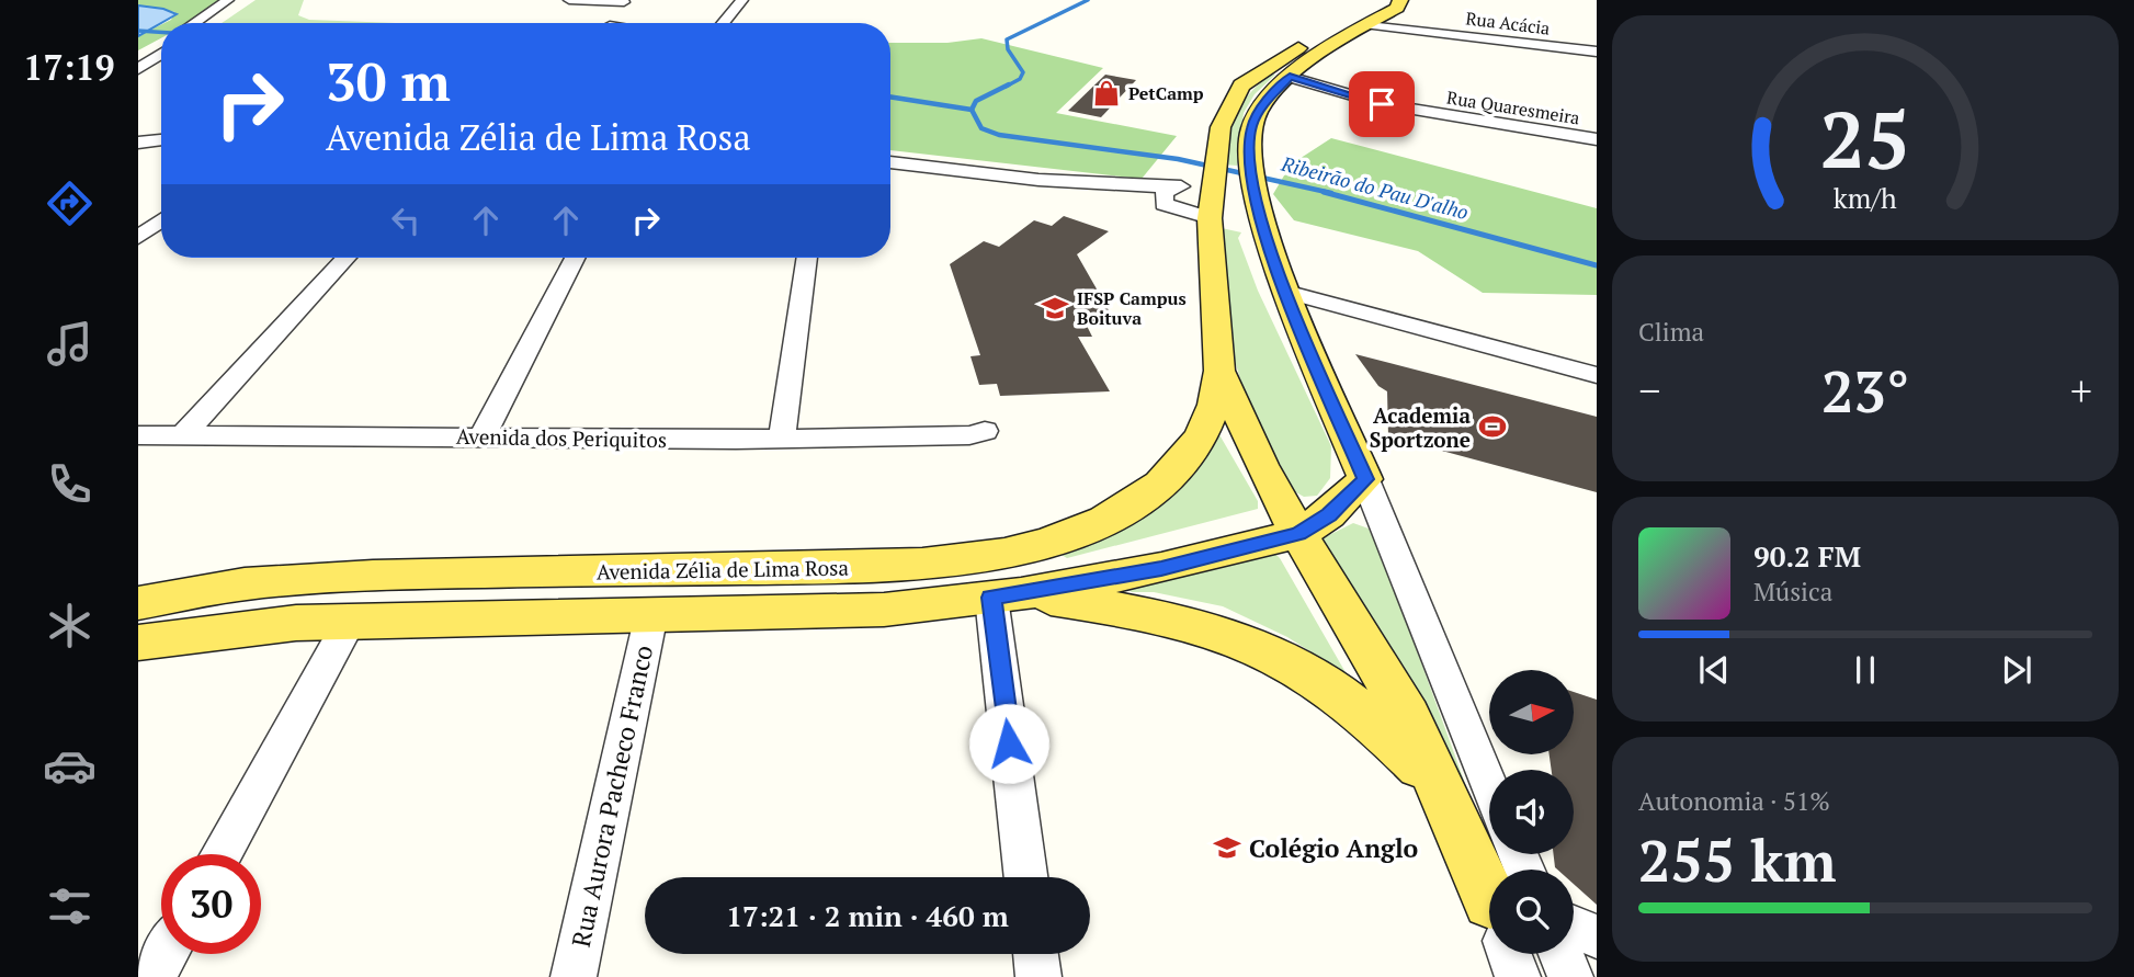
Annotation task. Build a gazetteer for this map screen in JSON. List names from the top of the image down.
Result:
{
  "streets": {
    "main road": ["Avenida Zélia de Lima Rosa"],
    "street": [
      "Rua Acácia",
      "Rua Quaresmeira",
      "Avenida dos Periquitos",
      "Rua Aurora Pacheco Franco"
    ]
  },
  "crossings": [
    ["Avenida Zélia de Lima Rosa", "Rua Aurora Pacheco Franco"]
  ],
  "water": ["Ribeirão do Pau D'alho"],
  "places": {
    "shop": ["PetCamp"],
    "school or university": ["IFSP Campus Boituva", "Colégio Anglo"],
    "sports": ["Academia Sportzone"]
  },
  "north": "right",
  "page": {
    "tabs": "17:19",
    "turn": ["30 m", "Avenida Zélia de Lima Rosa"],
    "tile": [
      "Clima",
      ["Autonomia · 51%", "255 km"]
    ],
    "heat": ["−", "23°", "+"],
    "song": ["90.2 FM", "Música"],
    "limit": "30",
    "trip": "17:21 · 2 min · 460 m",
    "gauge": ["25", "km/h"]
  }
}
